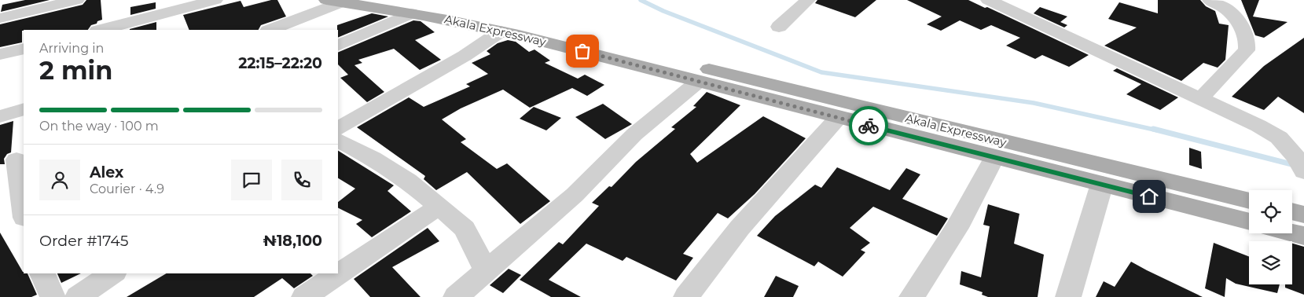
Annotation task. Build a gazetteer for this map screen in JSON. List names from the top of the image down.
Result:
{
  "streets": {
    "main road": ["Akala Expressway"]
  },
  "page": {
    "heading": ["2 min", "Arriving in", "22:15–22:20"],
    "panel": [
      "Alex",
      "Courier · 4.9",
      "Order #1745",
      "₦18,100"
    ],
    "bar": "On the way · 100 m"
  }
}
